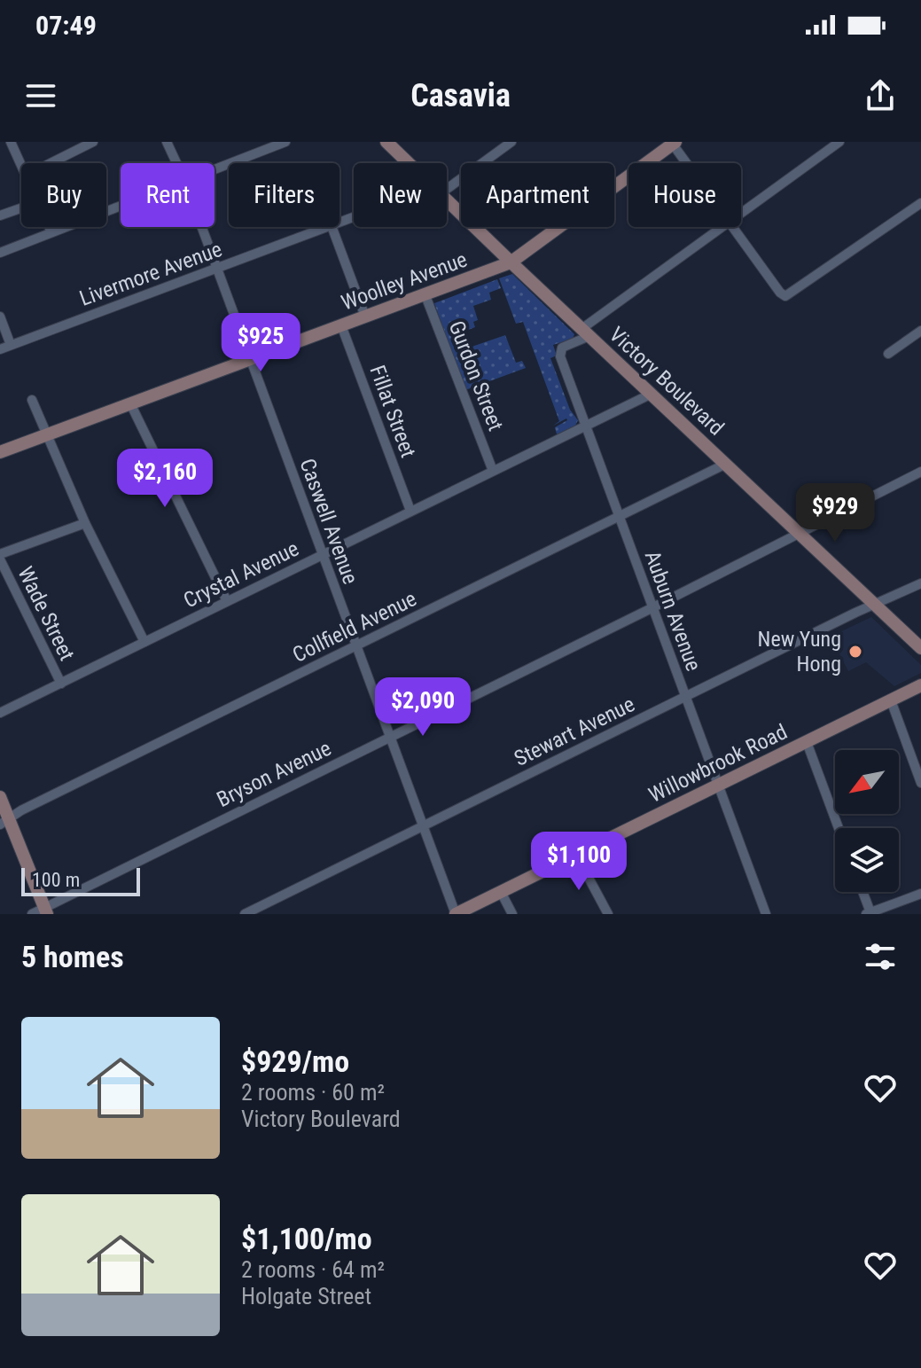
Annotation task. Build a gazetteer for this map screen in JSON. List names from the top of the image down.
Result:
{
  "streets": {
    "street": [
      "Livermore Avenue",
      "Woolley Avenue",
      "Gurdon Street",
      "Victory Boulevard",
      "Fillat Street",
      "Caswell Avenue",
      "Crystal Avenue",
      "Auburn Avenue",
      "Wade Street",
      "Collfield Avenue",
      "Stewart Avenue",
      "Willowbrook Road",
      "Bryson Avenue"
    ]
  },
  "crossings": [
    ["Livermore Avenue", "Caswell Avenue"],
    ["Woolley Avenue", "Gurdon Street"],
    ["Woolley Avenue", "Victory Boulevard"],
    ["Woolley Avenue", "Fillat Street"],
    ["Woolley Avenue", "Caswell Avenue"],
    ["Gurdon Street", "Crystal Avenue"],
    ["Victory Boulevard", "Crystal Avenue"],
    ["Victory Boulevard", "Auburn Avenue"],
    ["Victory Boulevard", "Collfield Avenue"],
    ["Victory Boulevard", "Stewart Avenue"],
    ["Victory Boulevard", "Bryson Avenue"],
    ["Fillat Street", "Crystal Avenue"],
    ["Caswell Avenue", "Crystal Avenue"],
    ["Caswell Avenue", "Collfield Avenue"],
    ["Caswell Avenue", "Stewart Avenue"],
    ["Caswell Avenue", "Willowbrook Road"],
    ["Caswell Avenue", "Bryson Avenue"],
    ["Crystal Avenue", "Auburn Avenue"],
    ["Crystal Avenue", "Wade Street"],
    ["Auburn Avenue", "Collfield Avenue"],
    ["Auburn Avenue", "Stewart Avenue"],
    ["Auburn Avenue", "Willowbrook Road"],
    ["Auburn Avenue", "Bryson Avenue"]
  ],
  "places": ["New Yung Hong"],
  "scale_bar": "100 m",
  "north": "bottom left",
  "page": {
    "status": "07:49",
    "header": "Casavia",
    "chip": [
      "Buy",
      "Rent",
      "Filters",
      "New",
      "Apartment",
      "House"
    ],
    "price": [
      "$925",
      "$2,160",
      "$929",
      "$2,090",
      "$1,100"
    ],
    "scale": "100 m",
    "heading": "5 homes",
    "list": [
      {
        "name": "$929/mo",
        "note": "2 rooms · 60 m² · Victory Boulevard"
      },
      {
        "name": "$1,100/mo",
        "note": "2 rooms · 64 m² · Holgate Street"
      }
    ]
  }
}
